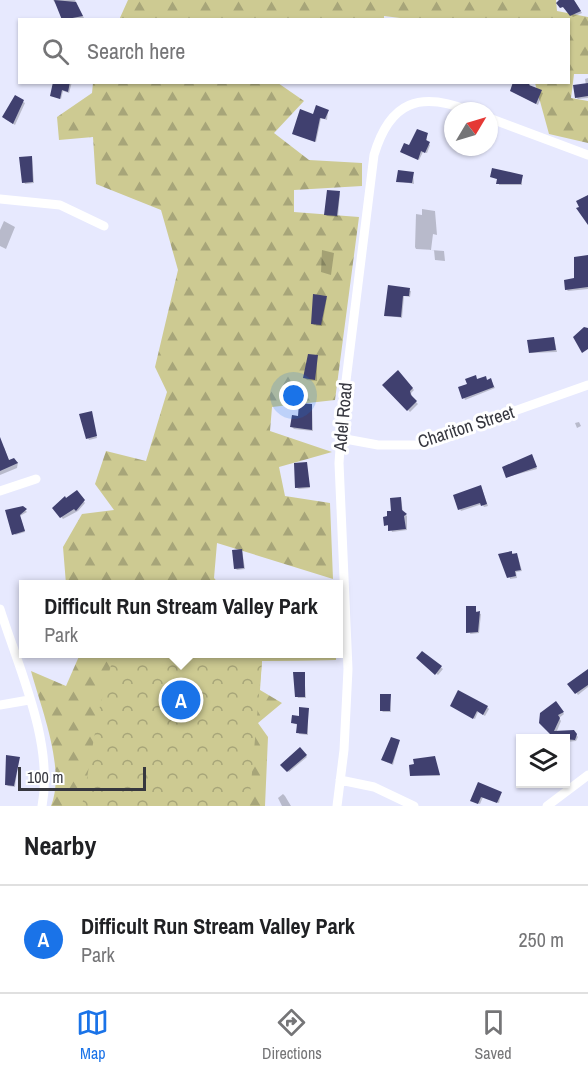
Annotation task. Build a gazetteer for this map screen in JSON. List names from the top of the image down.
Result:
{
  "streets": {
    "street": ["Adel Road", "Chariton Street"]
  },
  "crossings": [
    ["Adel Road", "Chariton Street"]
  ],
  "scale_bar": "100 m",
  "north": "top right",
  "page": {
    "search": "Search here",
    "popup": ["Difficult Run Stream Valley Park", "Park"],
    "pins": "A",
    "scale": "100 m",
    "heading": "Nearby",
    "list": [
      {
        "mark": "A",
        "name": "Difficult Run Stream Valley Park",
        "note": "Park",
        "value": "250 m"
      }
    ],
    "nav": ["Map", "Directions", "Saved"]
  }
}
